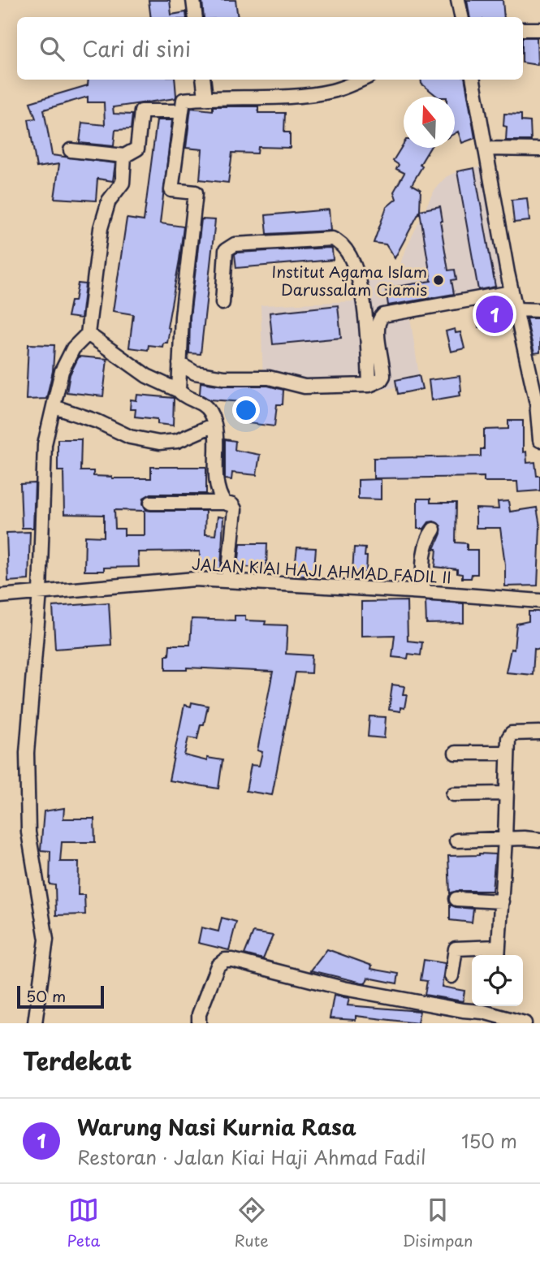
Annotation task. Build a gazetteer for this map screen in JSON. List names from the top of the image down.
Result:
{
  "streets": {
    "street": ["JALAN KIAI HAJI AHMAD FADIL II"]
  },
  "places": ["Institut Agama Islam Darussalam Ciamis"],
  "scale_bar": "50 m",
  "north": "top",
  "page": {
    "search": "Cari di sini",
    "pins": "1",
    "scale": "50 m",
    "heading": "Terdekat",
    "list": [
      {
        "mark": "1",
        "name": "Warung Nasi Kurnia Rasa",
        "note": "Restoran · Jalan Kiai Haji Ahmad Fadil",
        "value": "150 m"
      }
    ],
    "nav": ["Peta", "Rute", "Disimpan"]
  }
}
